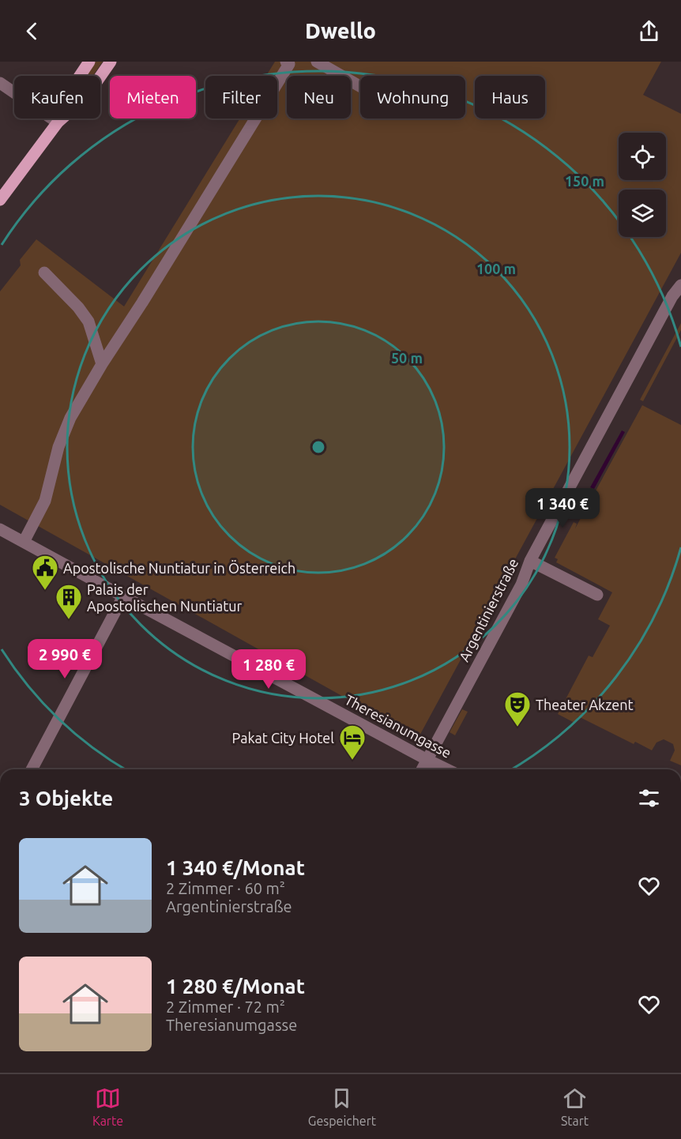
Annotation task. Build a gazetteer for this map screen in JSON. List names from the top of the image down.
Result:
{
  "streets": {
    "street": ["Argentinierstraße", "Theresianumgasse"]
  },
  "crossings": [
    ["Argentinierstraße", "Theresianumgasse"]
  ],
  "places": {
    "public building": ["Apostolische Nuntiatur in Österreich"],
    "building": ["Palais der Apostolischen Nuntiatur"],
    "theatre": ["Theater Akzent"],
    "hotel": ["Pakat City Hotel"]
  },
  "page": {
    "header": "Dwello",
    "chip": [
      "Kaufen",
      "Mieten",
      "Filter",
      "Neu",
      "Wohnung",
      "Haus"
    ],
    "price": ["1 340 €", "2 990 €", "1 280 €"],
    "heading": "3 Objekte",
    "list": [
      {
        "name": "1 340 €/Monat",
        "note": "2 Zimmer · 60 m² · Argentinierstraße"
      },
      {
        "name": "1 280 €/Monat",
        "note": "2 Zimmer · 72 m² · Theresianumgasse"
      }
    ],
    "tabs": ["Karte", "Gespeichert", "Start"]
  },
  "rings": ["150 m", "100 m", "50 m"]
}
